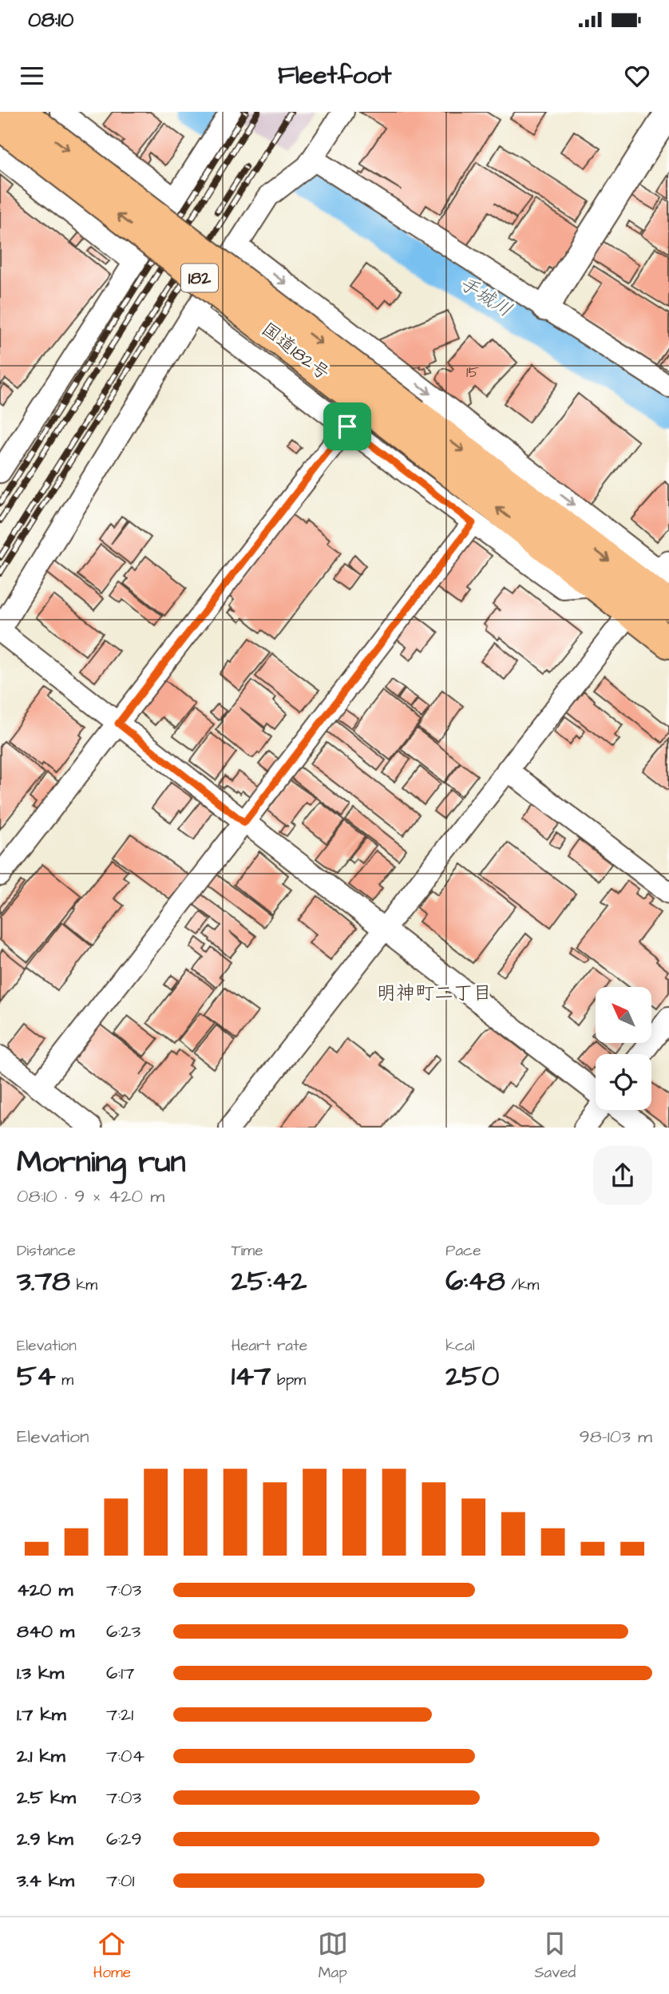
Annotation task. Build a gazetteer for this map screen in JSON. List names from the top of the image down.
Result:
{
  "streets": {
    "highway": ["182", "国道182号"]
  },
  "districts": ["明神町二丁目"],
  "water": ["手城川"],
  "house_numbers": ["15"],
  "north": "top left",
  "page": {
    "status": "08:10",
    "header": "Fleetfoot",
    "heading": ["Morning run", "08:10 · 9 × 420 m"],
    "stats": [
      ["Distance", "3.78 km"],
      ["Time", "25:42"],
      ["Pace", "6:48 /km"],
      ["Elevation", "54 m"],
      ["Heart rate", "147 bpm"],
      ["kcal", "250"]
    ],
    "chart": ["Elevation", "98–103 m"],
    "list": [
      {
        "name": "420 m",
        "note": "7:03"
      },
      {
        "name": "840 m",
        "note": "6:23"
      },
      {
        "name": "1.3 km",
        "note": "6:17"
      },
      {
        "name": "1.7 km",
        "note": "7:21"
      },
      {
        "name": "2.1 km",
        "note": "7:04"
      },
      {
        "name": "2.5 km",
        "note": "7:03"
      },
      {
        "name": "2.9 km",
        "note": "6:29"
      },
      {
        "name": "3.4 km",
        "note": "7:01"
      }
    ],
    "tabs": ["Home", "Map", "Saved"]
  }
}
